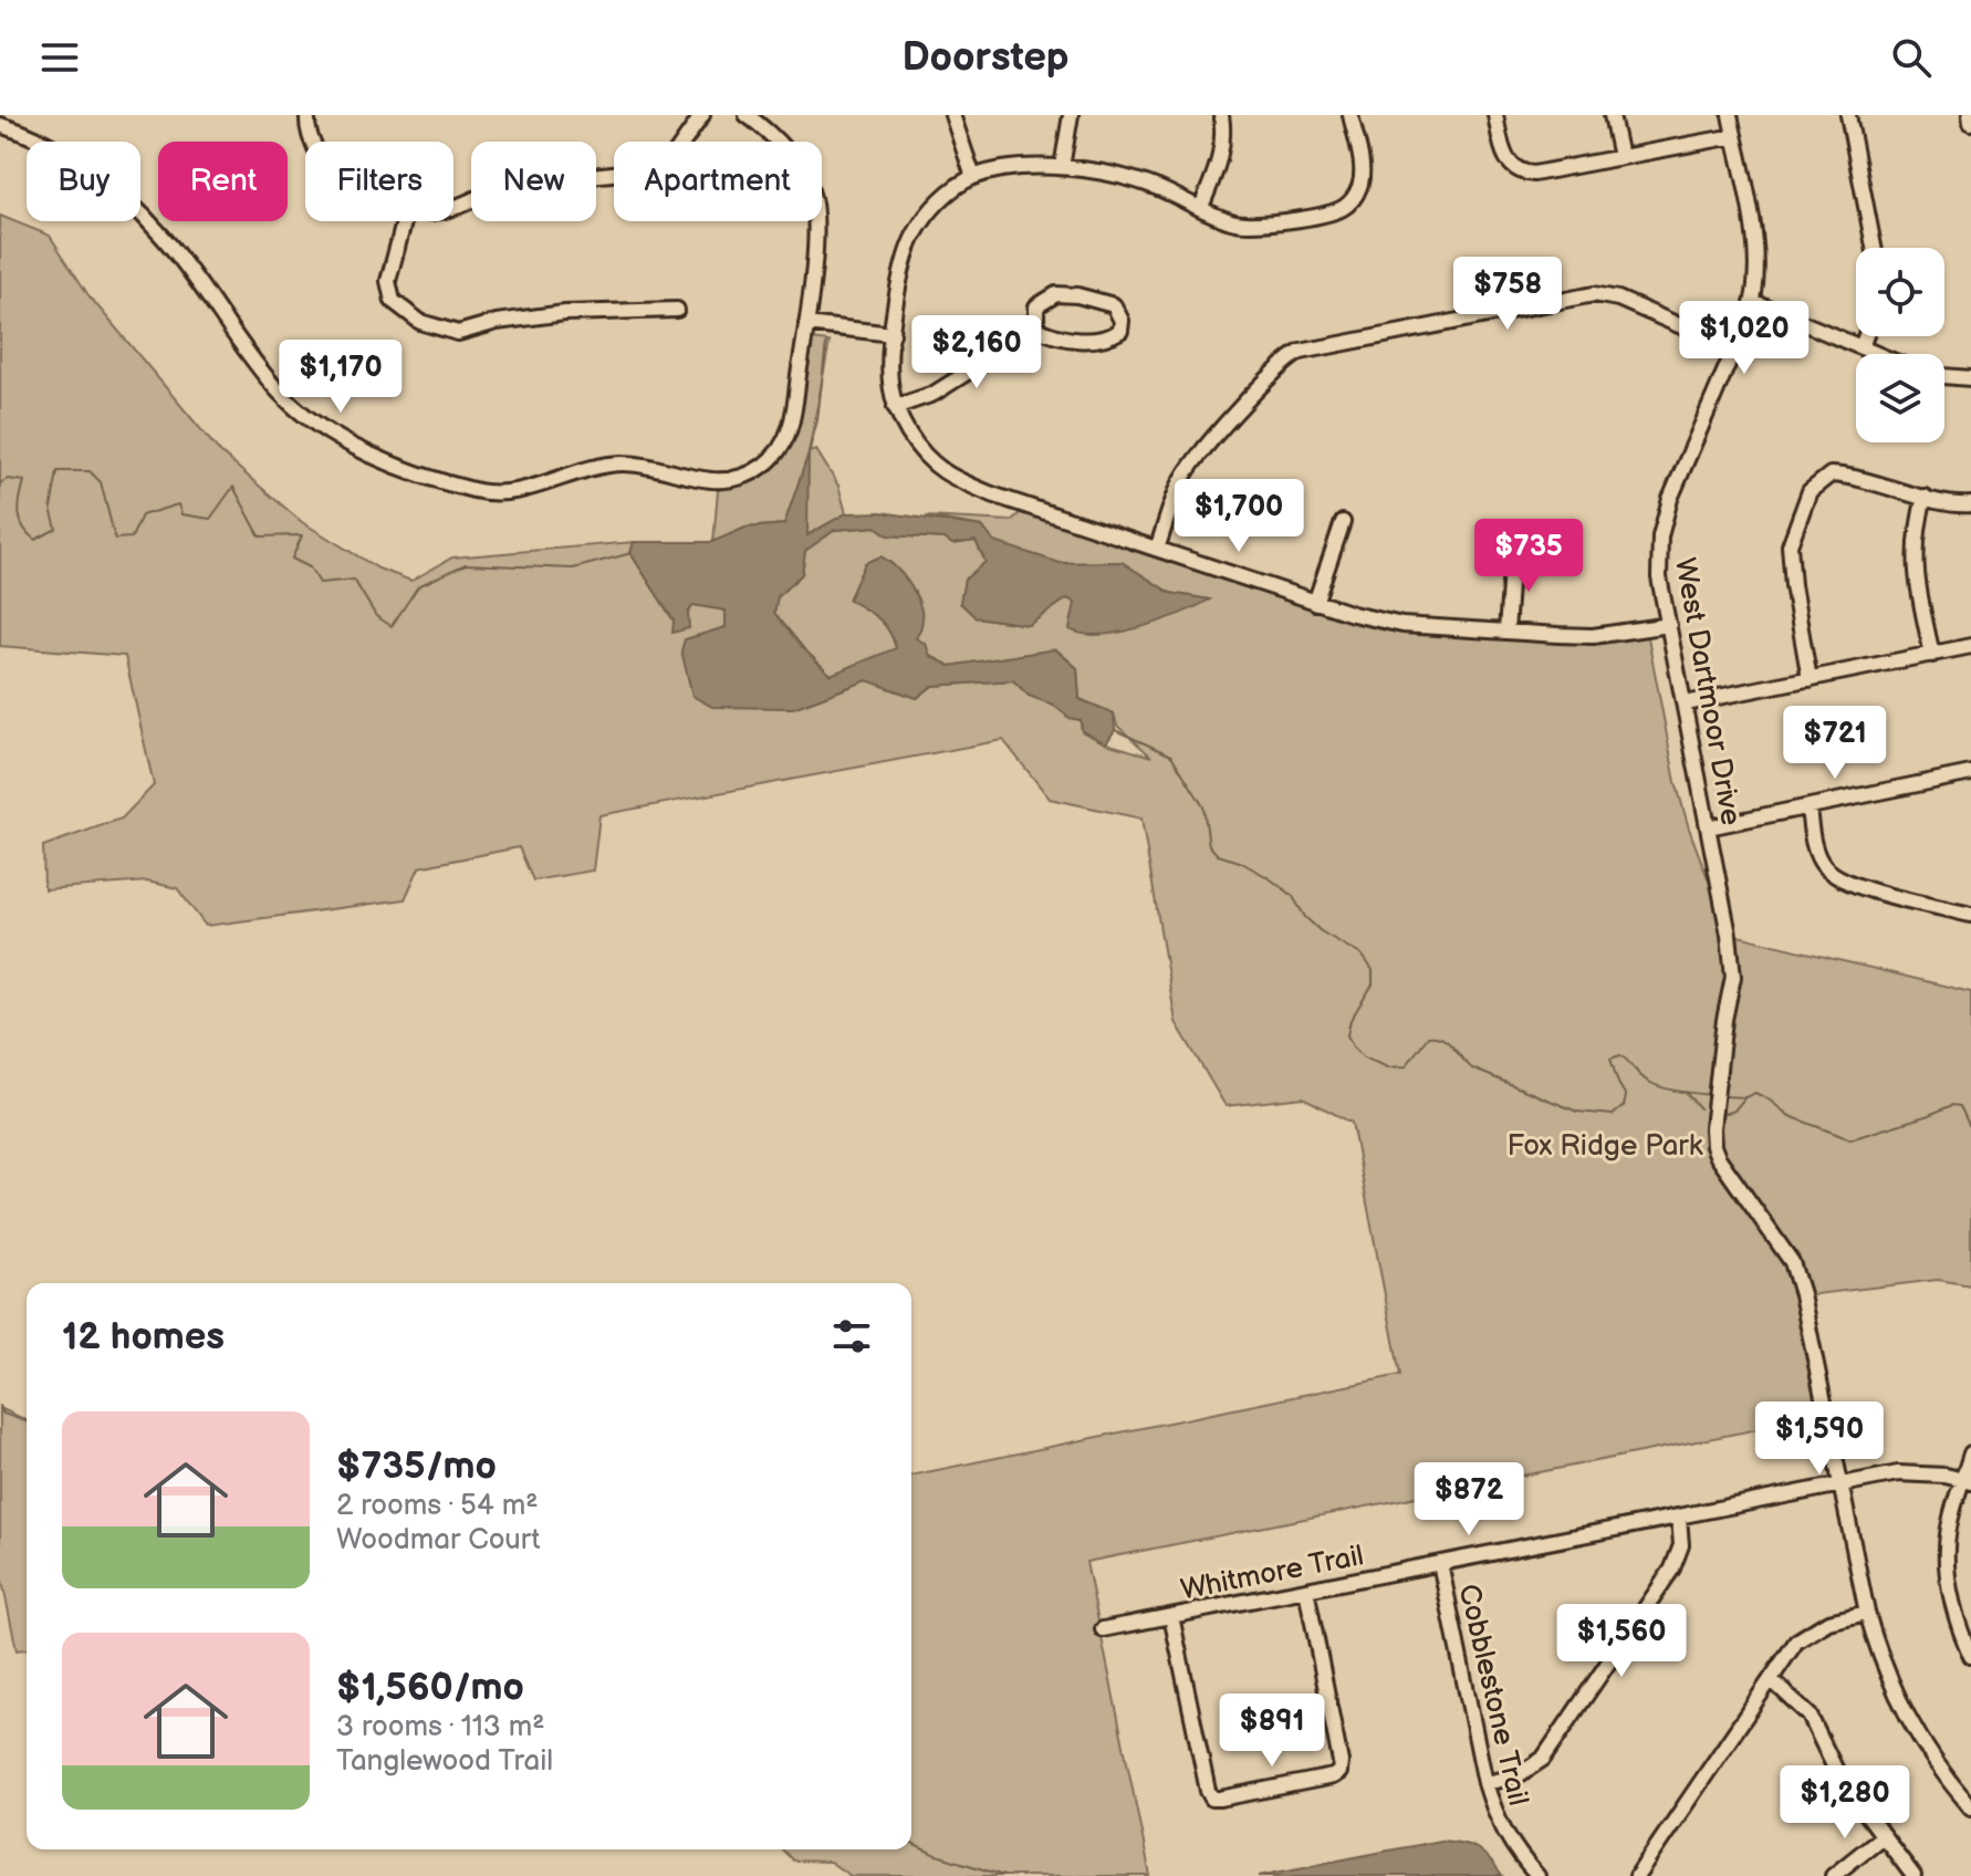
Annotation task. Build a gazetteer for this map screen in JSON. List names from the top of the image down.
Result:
{
  "streets": {
    "street": ["West Dartmoor Drive", "Whitmore Trail", "Cobblestone Trail"]
  },
  "crossings": [
    ["West Dartmoor Drive", "Whitmore Trail"],
    ["Whitmore Trail", "Cobblestone Trail"]
  ],
  "parks": ["Fox Ridge Park"],
  "page": {
    "header": "Doorstep",
    "chip": [
      "Buy",
      "Rent",
      "Filters",
      "New",
      "Apartment"
    ],
    "price": [
      "$758",
      "$1,020",
      "$2,160",
      "$1,170",
      "$1,700",
      "$735",
      "$721",
      "$1,590",
      "$872",
      "$1,560",
      "$891",
      "$1,280"
    ],
    "heading": "12 homes",
    "list": [
      {
        "name": "$735/mo",
        "note": "2 rooms · 54 m² · Woodmar Court"
      },
      {
        "name": "$1,560/mo",
        "note": "3 rooms · 113 m² · Tanglewood Trail"
      }
    ]
  }
}
